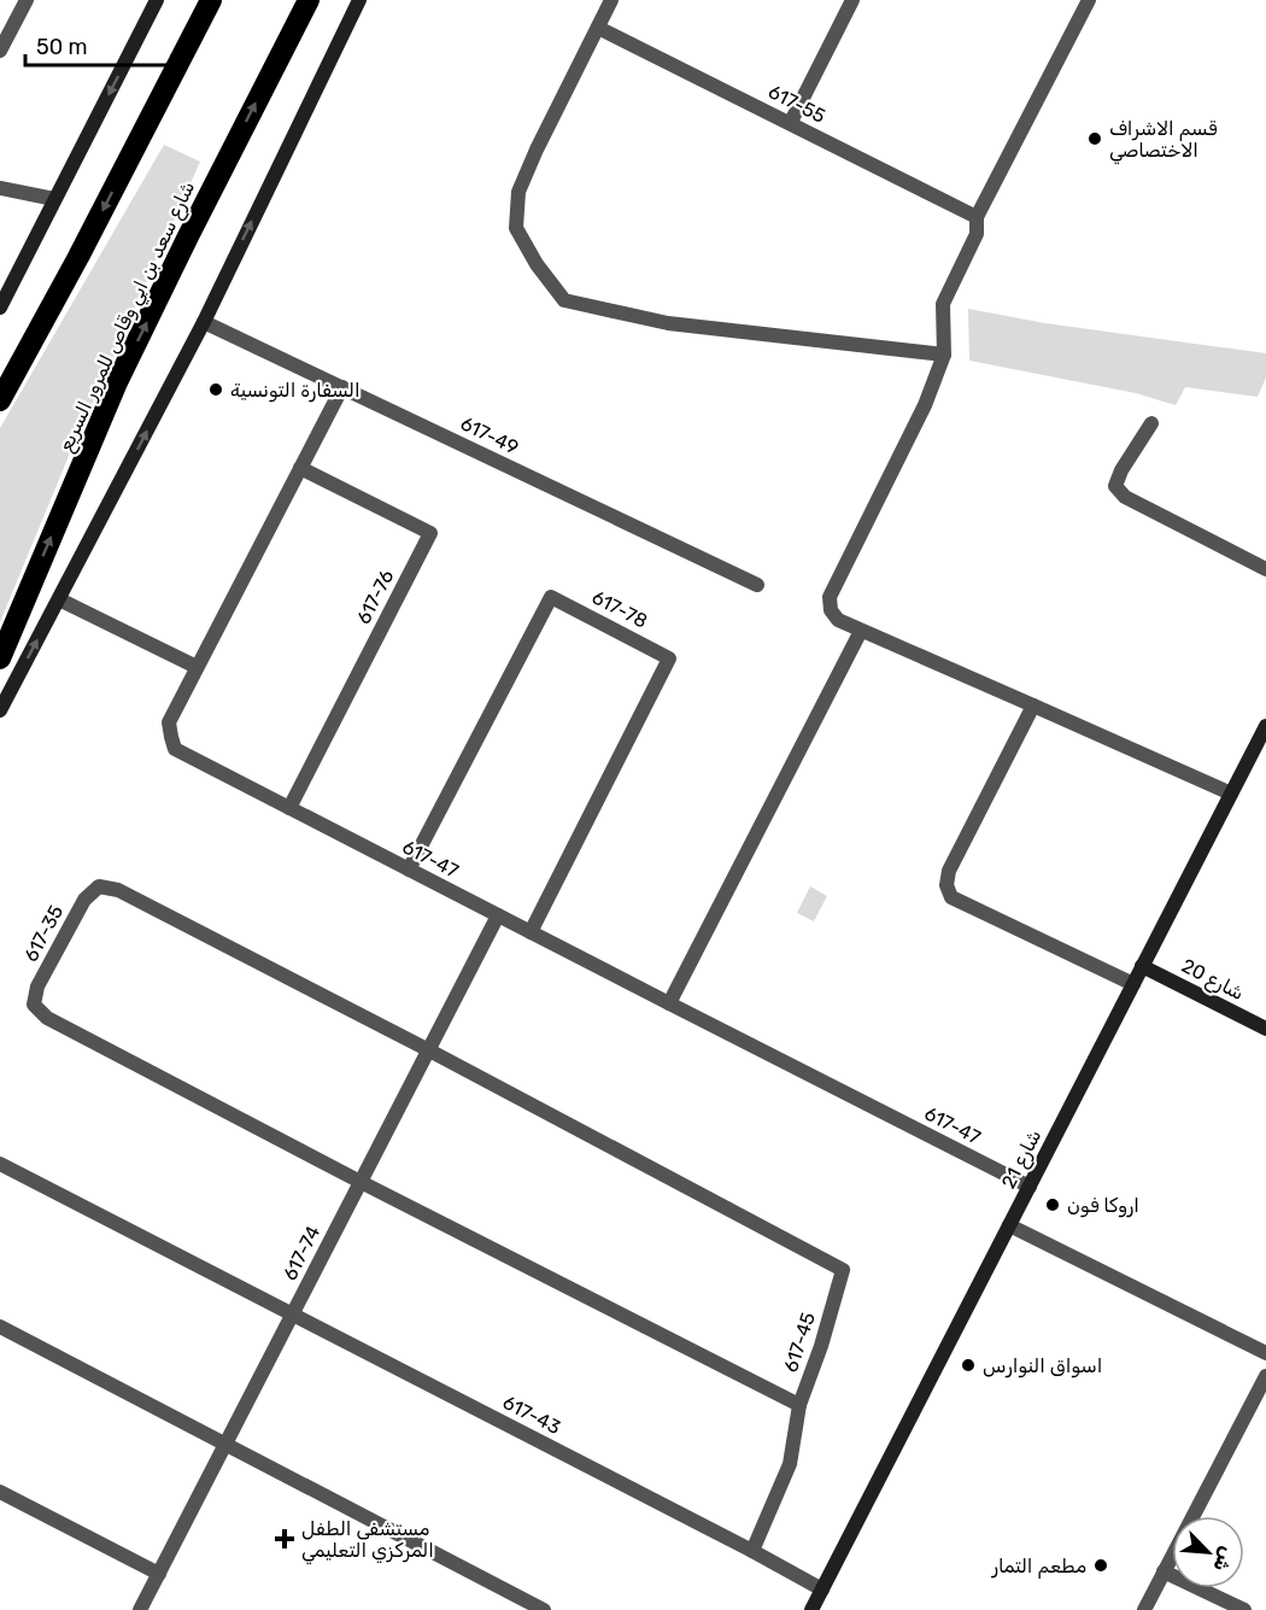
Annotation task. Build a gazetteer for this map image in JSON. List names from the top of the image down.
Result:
{
  "streets": {
    "highway": ["شارع سعد بن ابي وقاص للمرور السريع"],
    "street": [
      "617-55",
      "617-49",
      "617-76",
      "617-78",
      "617-47",
      "617-35",
      "شارع 20",
      "شارع 21",
      "617-74",
      "617-45",
      "617-43"
    ]
  },
  "crossings": [
    ["617-49", "617-47"],
    ["617-76", "617-47"],
    ["617-78", "617-47"],
    ["617-47", "شارع 21"],
    ["617-47", "617-74"],
    ["617-35", "617-74"],
    ["617-35", "617-45"],
    ["شارع 20", "شارع 21"],
    ["شارع 21", "617-43"],
    ["617-74", "617-45"],
    ["617-74", "617-43"]
  ],
  "places": {
    "other": [
      "قسم الاشراف الاختصاصي",
      "السفارة التونسية",
      "اروكا فون",
      "اسواق النوارس",
      "مطعم التمار"
    ],
    "health": ["مستشفى الطفل المركزي التعليمي"]
  },
  "scale_bar": "50 m",
  "north": "bottom right"
}
